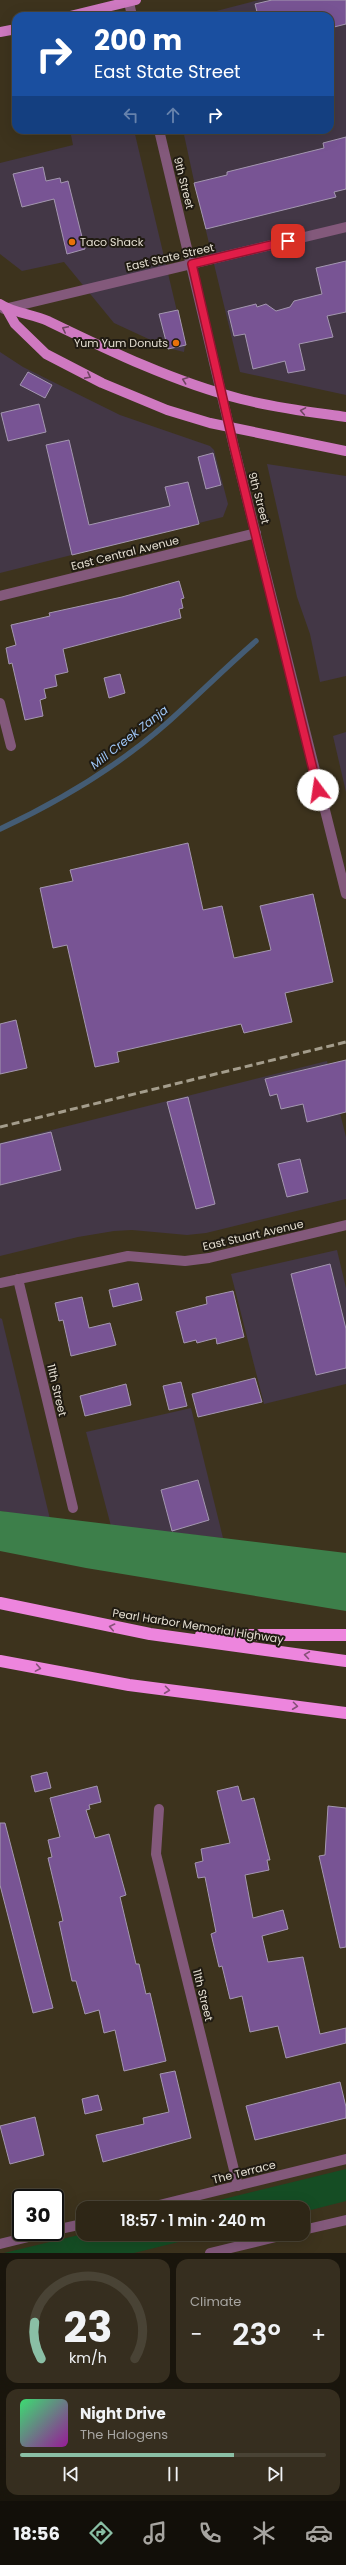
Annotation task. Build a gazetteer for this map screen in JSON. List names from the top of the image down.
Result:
{
  "streets": {
    "highway": ["Pearl Harbor Memorial Highway"],
    "street": [
      "9th Street",
      "East State Street",
      "East Central Avenue",
      "East Stuart Avenue",
      "11th Street",
      "The Terrace"
    ]
  },
  "crossings": [
    ["9th Street", "East State Street"],
    ["9th Street", "East Central Avenue"],
    ["East Stuart Avenue", "11th Street"],
    ["11th Street", "The Terrace"]
  ],
  "water": ["Mill Creek Zanja"],
  "places": ["Taco Shack", "Yum Yum Donuts"],
  "page": {
    "turn": ["200 m", "East State Street"],
    "limit": "30",
    "trip": "18:57 · 1 min · 240 m",
    "tile": "Climate",
    "heat": ["−", "23°", "+"],
    "song": ["Night Drive", "The Halogens"],
    "tabs": "18:56",
    "gauge": ["23", "km/h"]
  }
}
